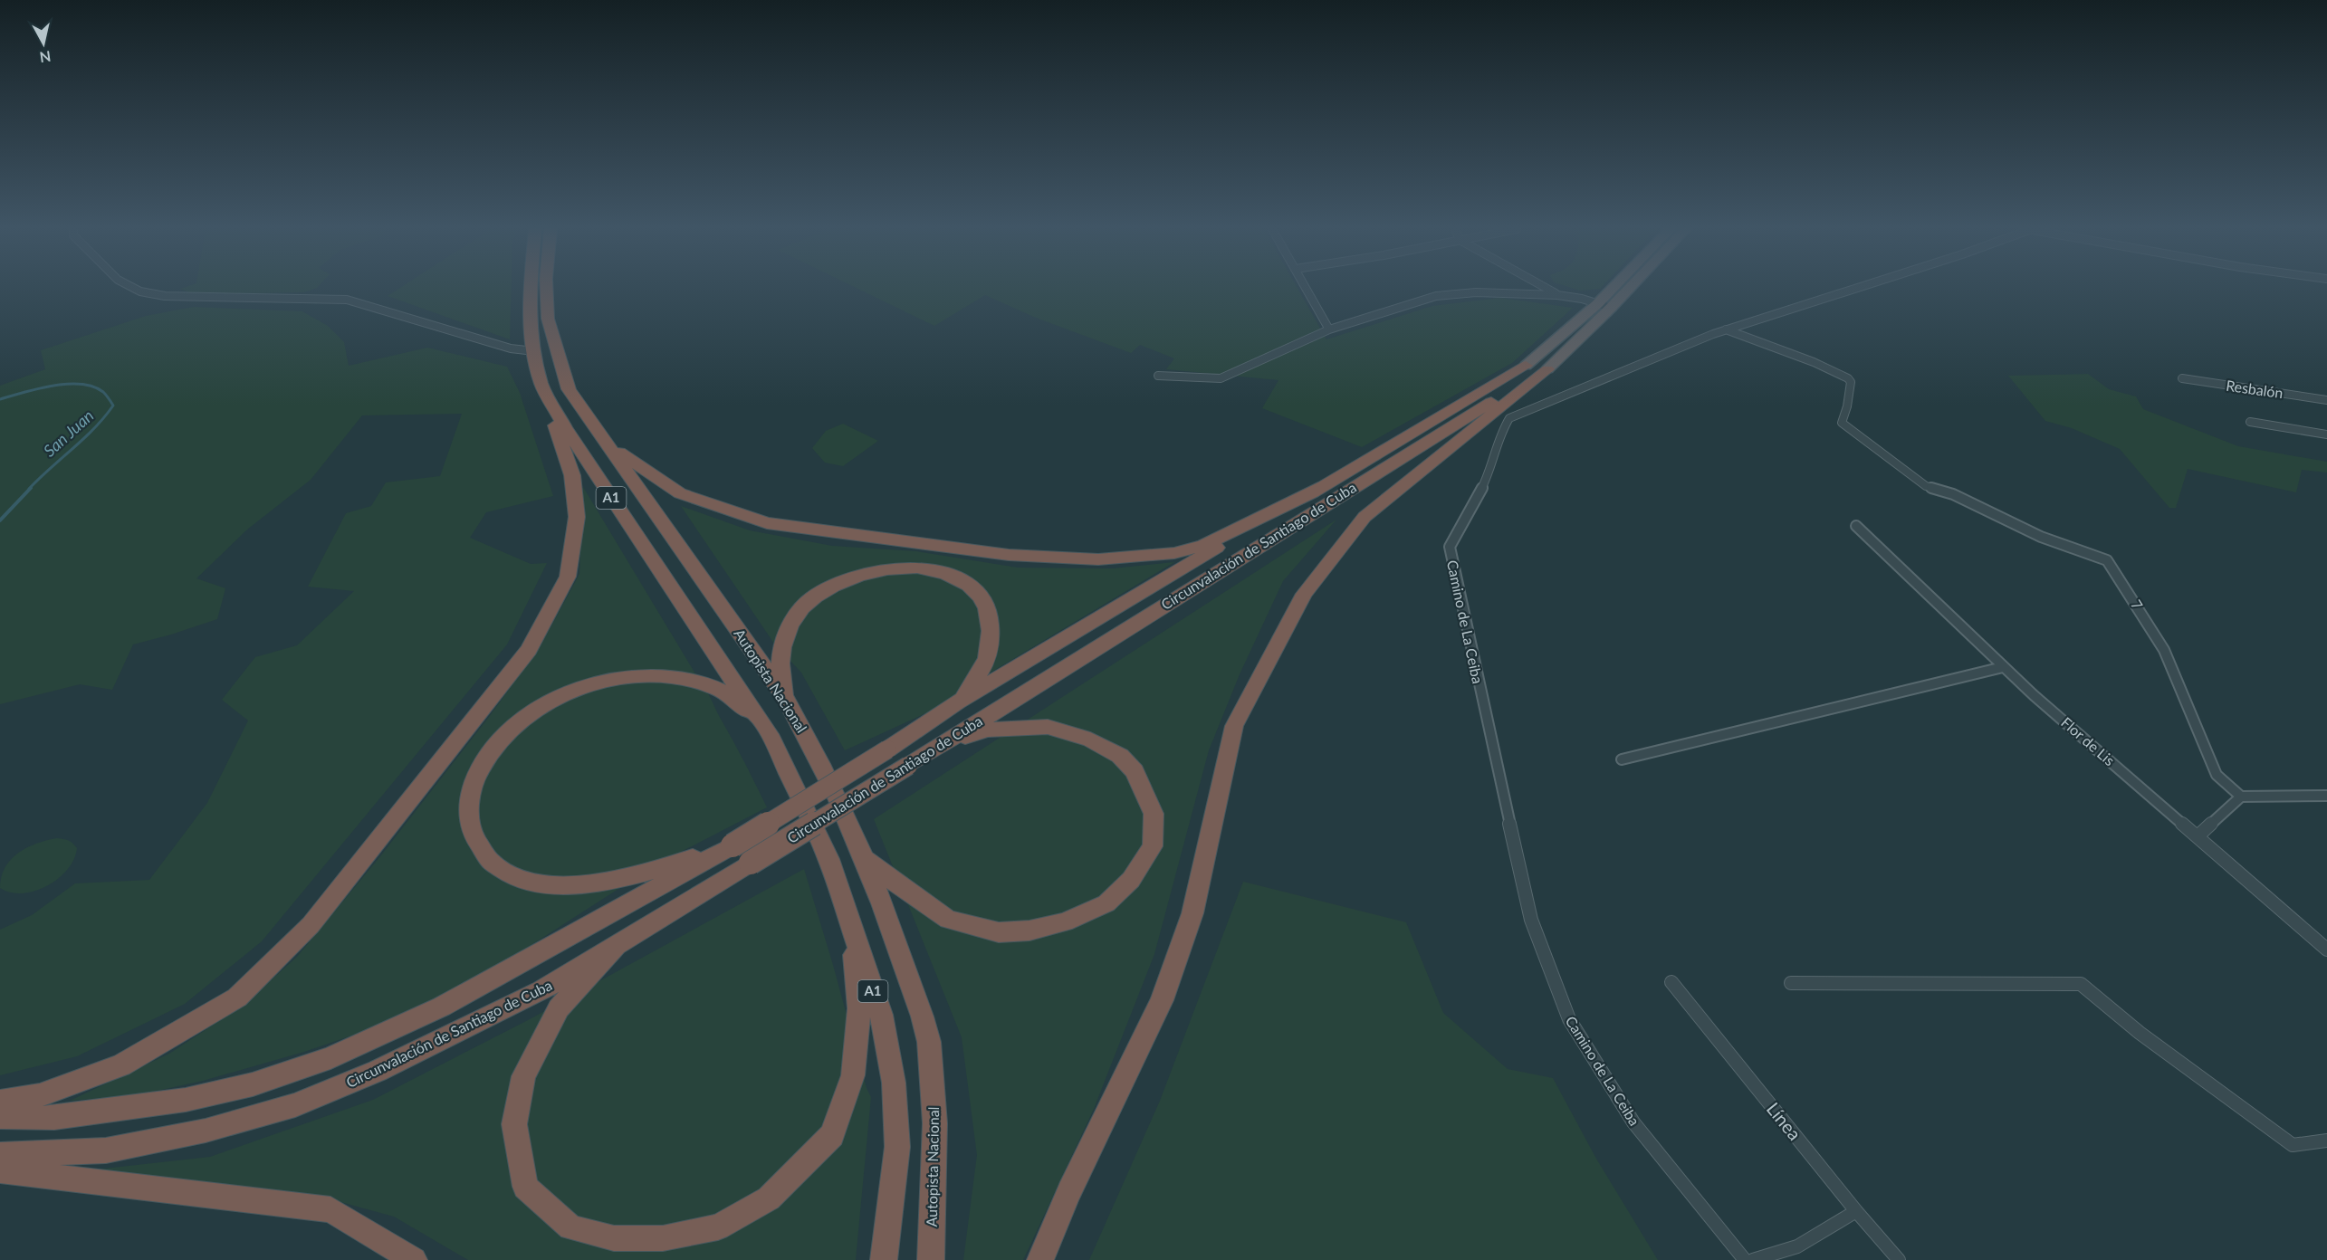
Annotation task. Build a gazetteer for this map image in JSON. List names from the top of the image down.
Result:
{
  "streets": {
    "highway": ["A1", "Circunvalación de Santiago de Cuba", "Autopista Nacional"],
    "street": [
      "Resbalón",
      "7",
      "Camino de La Ceiba",
      "Flor de Lis",
      "Línea"
    ]
  },
  "crossings": [
    ["7", "Camino de La Ceiba"]
  ],
  "water": ["San Juan"],
  "north": "bottom"
}
